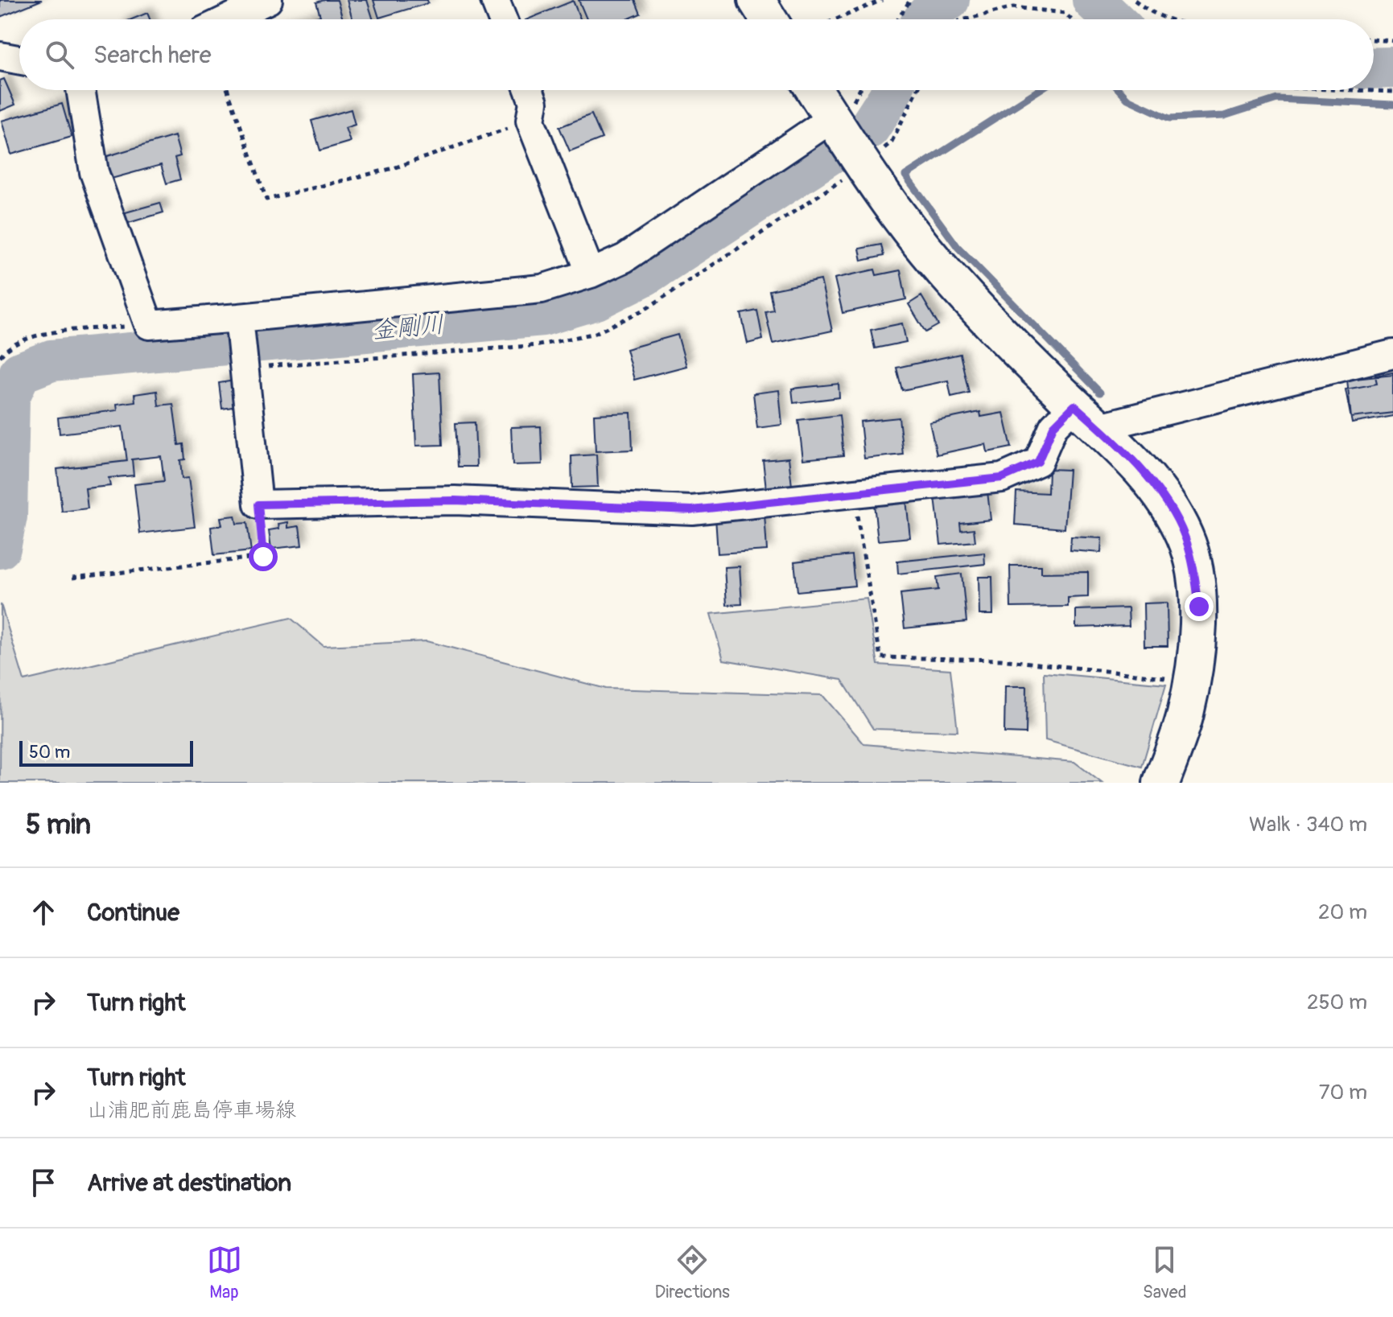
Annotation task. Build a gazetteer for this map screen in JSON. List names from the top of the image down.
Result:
{
  "water": ["金剛川"],
  "scale_bar": "50 m",
  "page": {
    "search": "Search here",
    "scale": "50 m",
    "heading": ["5 min", "Walk · 340 m"],
    "list": [
      ["Continue", "20 m"],
      ["Turn right", "250 m"],
      ["Turn right", "山浦肥前鹿島停車場線", "70 m"],
      "Arrive at destination"
    ],
    "nav": ["Map", "Directions", "Saved"]
  }
}
